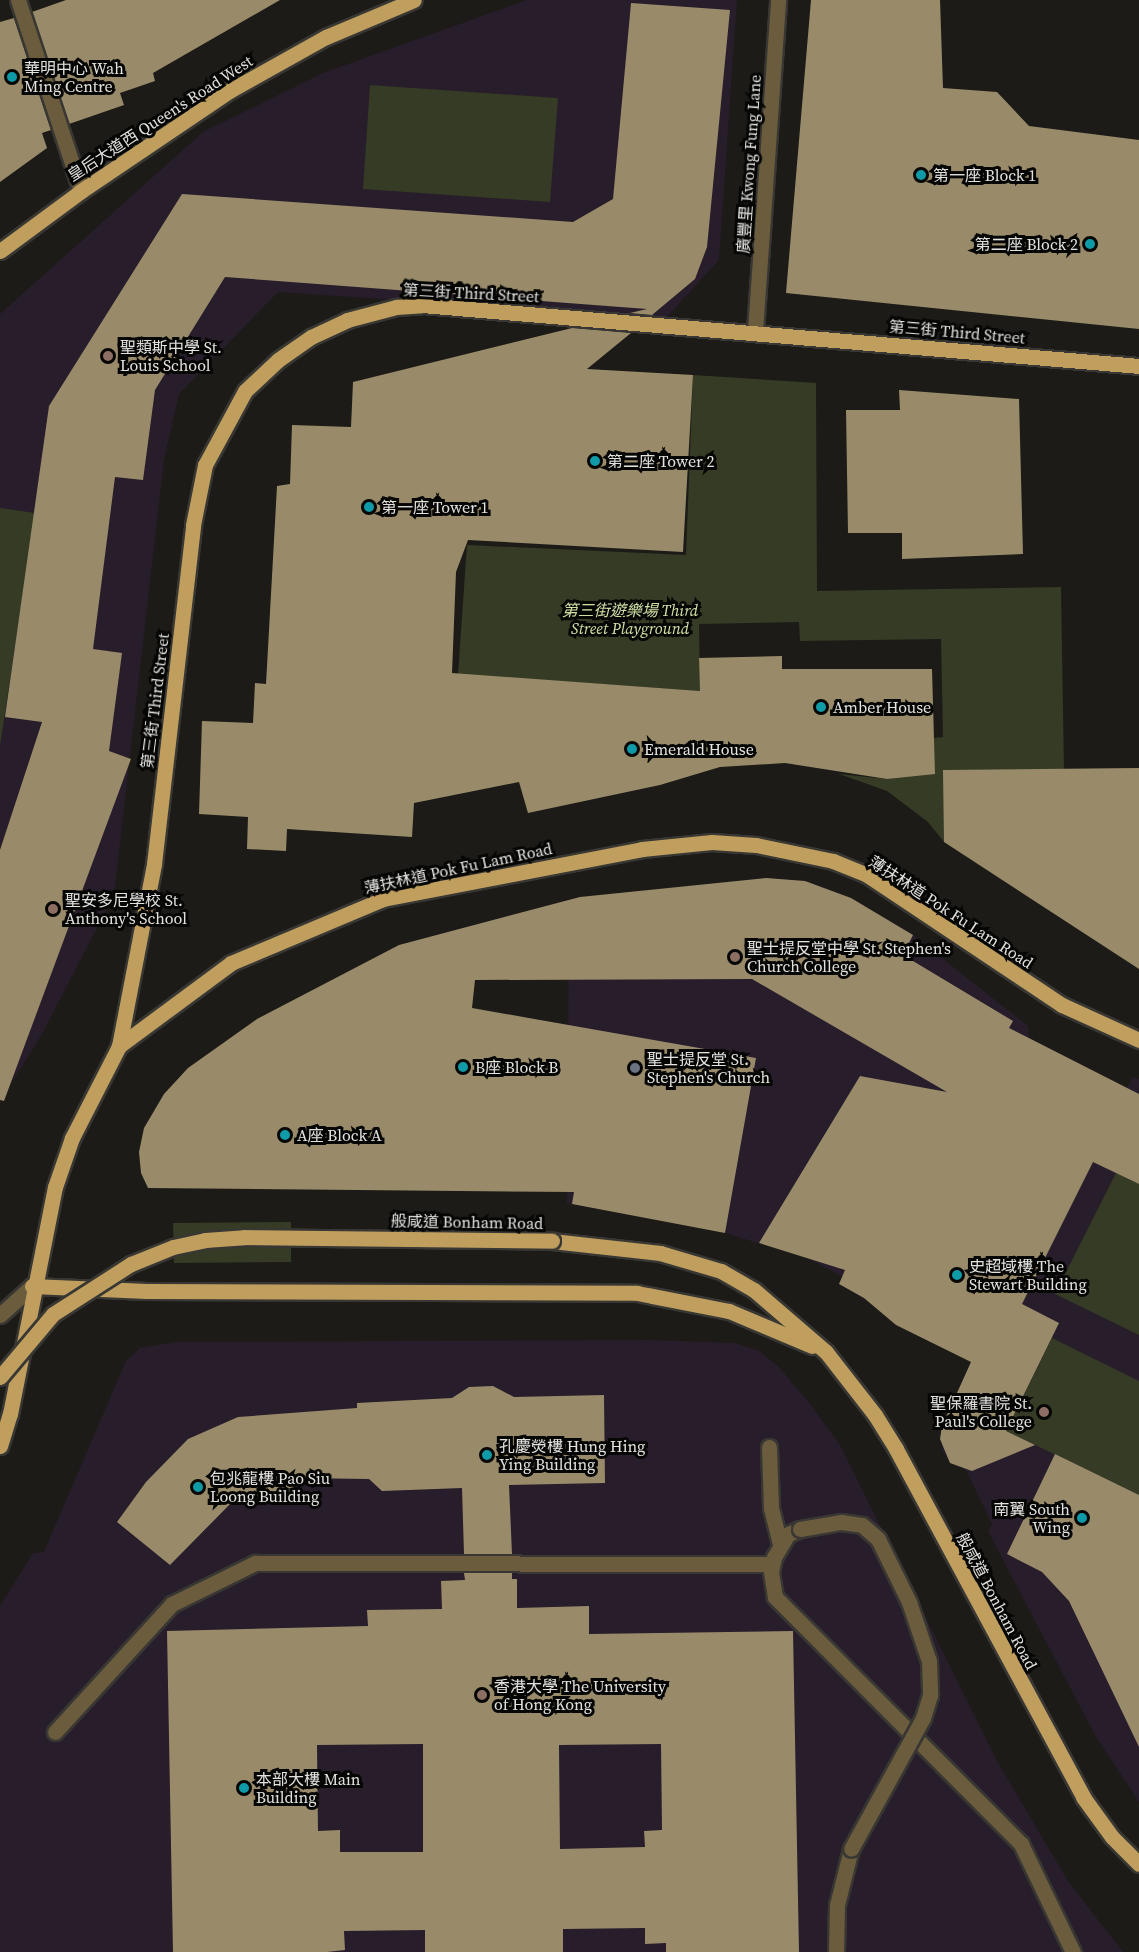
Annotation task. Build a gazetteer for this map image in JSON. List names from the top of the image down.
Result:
{
  "streets": {
    "main road": [
      "皇后大道西 Queen's Road West",
      "第三街 Third Street",
      "薄扶林道 Pok Fu Lam Road",
      "般咸道 Bonham Road"
    ],
    "street": ["廣豐里 Kwong Fung Lane"]
  },
  "crossings": [
    ["廣豐里 Kwong Fung Lane", "第三街 Third Street"],
    ["第三街 Third Street", "薄扶林道 Pok Fu Lam Road"],
    ["薄扶林道 Pok Fu Lam Road", "般咸道 Bonham Road"]
  ],
  "parks": ["第三街遊樂場 Third Street Playground"],
  "places": [
    "華明中心 Wah Ming Centre",
    "第一座 Block 1",
    "第二座 Block 2",
    "聖類斯中學 St. Louis School",
    "第二座 Tower 2",
    "第一座 Tower 1",
    "Amber House",
    "Emerald House",
    "聖安多尼學校 St. Anthony's School",
    "聖士提反堂中學 St. Stephen's Church College",
    "B座 Block B",
    "聖士提反堂 St. Stephen's Church",
    "A座 Block A",
    "史超域樓 The Stewart Building",
    "聖保羅書院 St. Paul's College",
    "孔慶熒樓 Hung Hing Ying Building",
    "包兆龍樓 Pao Siu Loong Building",
    "南翼 South Wing",
    "香港大學 The University of Hong Kong",
    "本部大樓 Main Building"
  ]
}
